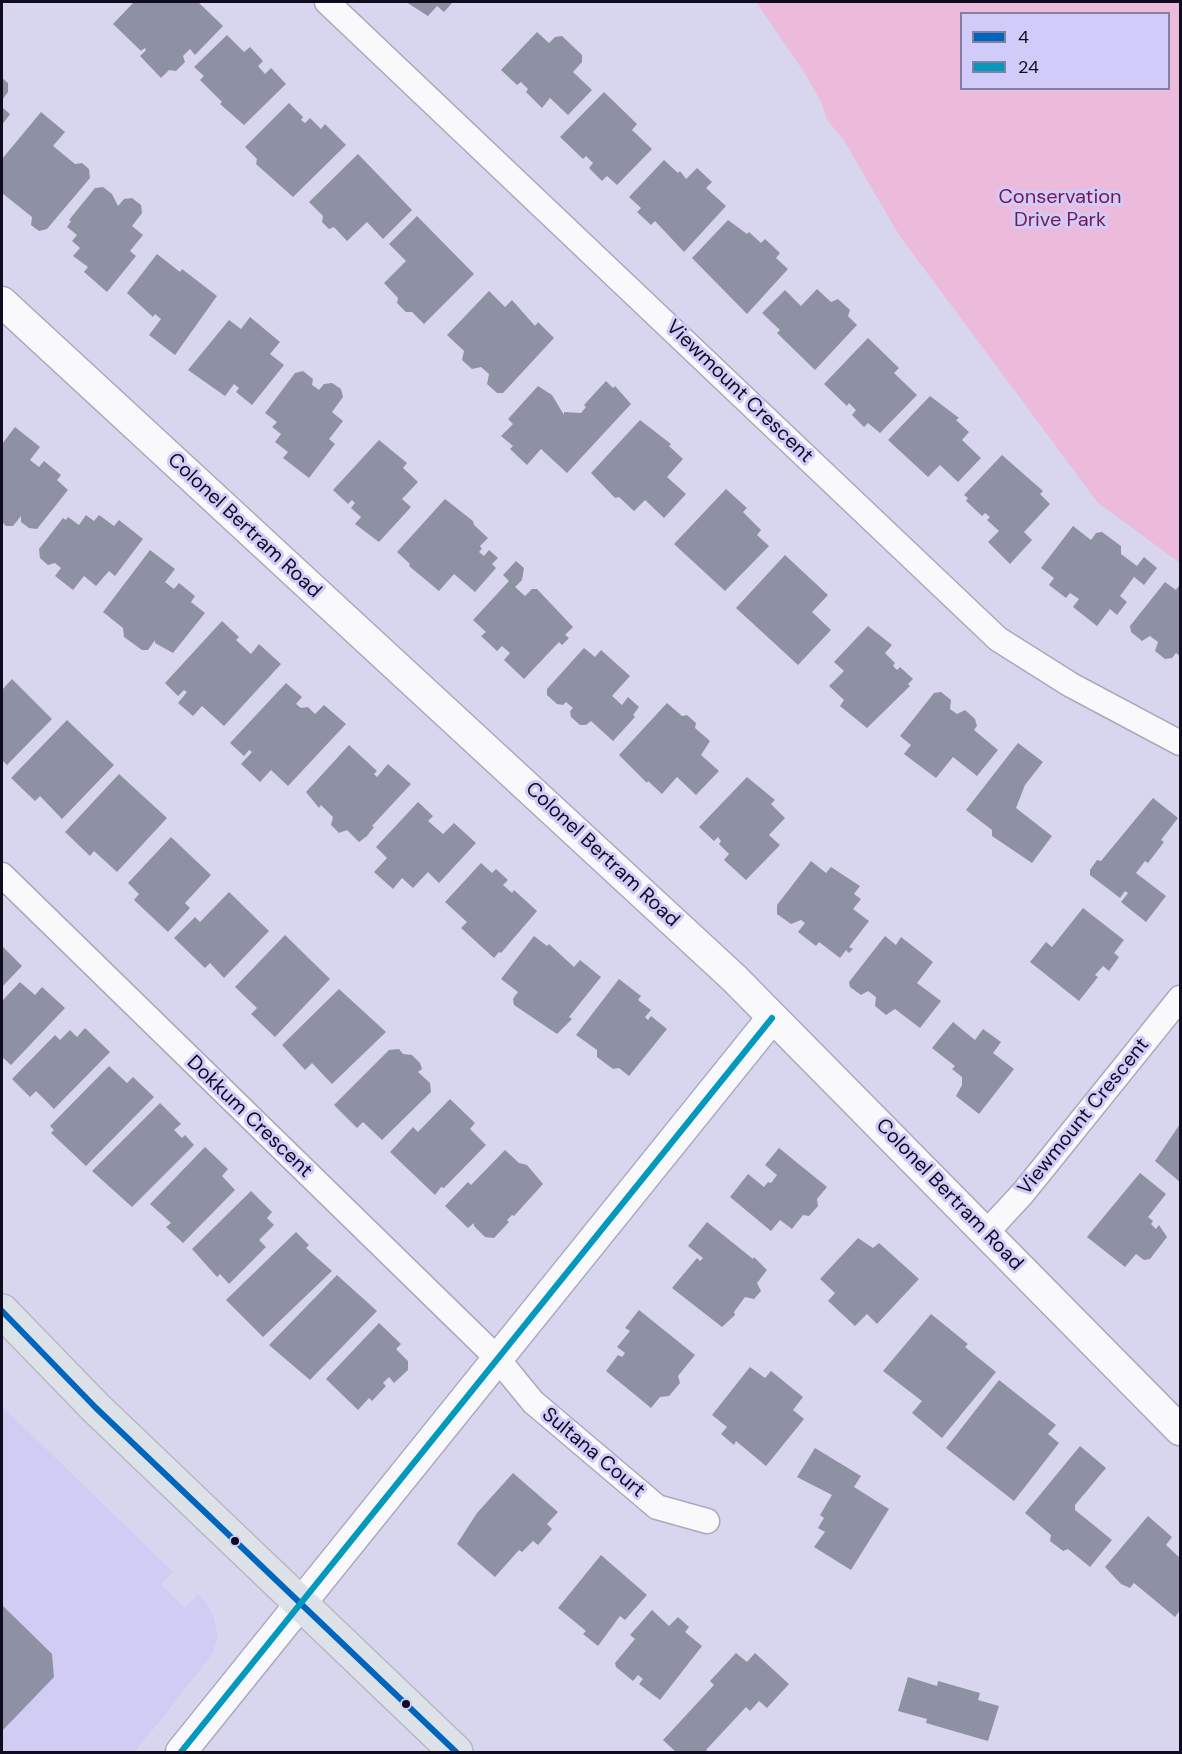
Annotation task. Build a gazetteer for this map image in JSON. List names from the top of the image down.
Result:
{
  "streets": {
    "street": [
      "Viewmount Crescent",
      "Colonel Bertram Road",
      "Dokkum Crescent",
      "Sultana Court"
    ]
  },
  "crossings": [
    ["Viewmount Crescent", "Colonel Bertram Road"],
    ["Dokkum Crescent", "Sultana Court"]
  ],
  "parks": ["Conservation Drive Park"],
  "lines": ["transit line 24", "transit line 4"],
  "legend": ["4", "24"]
}
